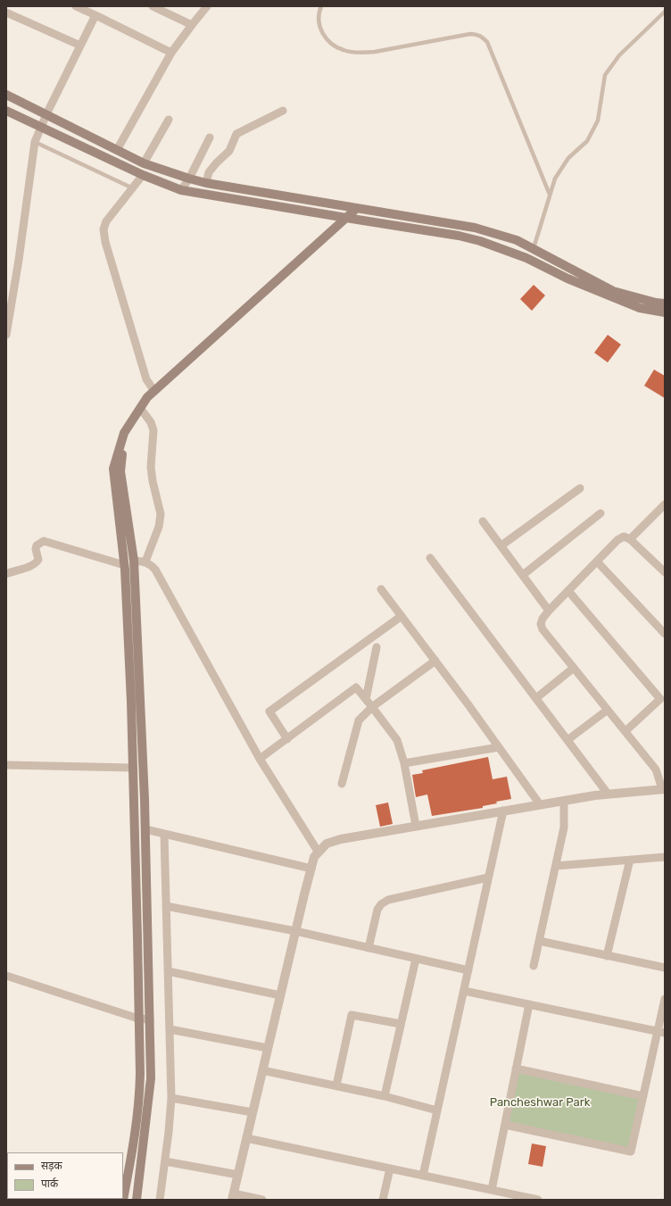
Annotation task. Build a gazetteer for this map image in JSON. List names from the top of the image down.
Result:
{
  "parks": ["Pancheshwar Park"],
  "legend": ["सड़क", "पार्क"]
}
